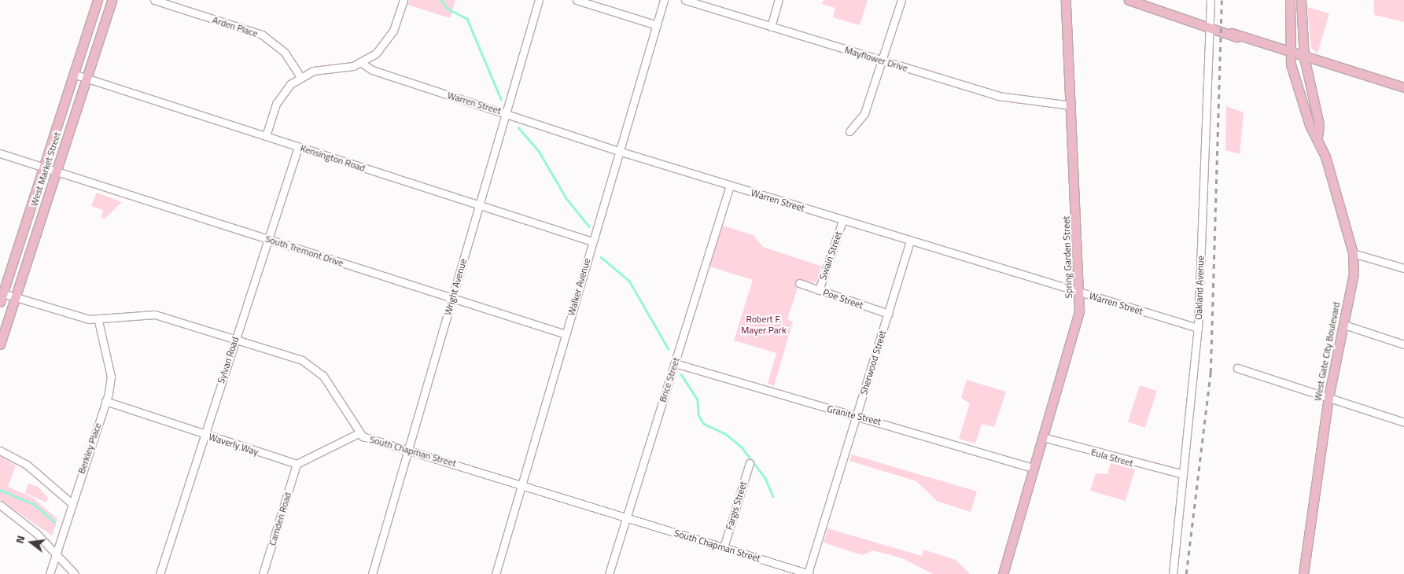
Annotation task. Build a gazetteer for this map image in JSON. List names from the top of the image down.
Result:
{
  "streets": {
    "main road": ["West Market Street", "Spring Garden Street", "West Gate City Boulevard"],
    "street": [
      "Arden Place",
      "Mayflower Drive",
      "Warren Street",
      "Kensington Road",
      "South Tremont Drive",
      "Swain Street",
      "Wright Avenue",
      "Walker Avenue",
      "Oakland Avenue",
      "Poe Street",
      "Sylvan Road",
      "Sherwood Street",
      "Brice Street",
      "Granite Street",
      "Waverly Way",
      "Berkley Place",
      "South Chapman Street",
      "Eula Street",
      "Fargis Street",
      "Camden Road"
    ]
  },
  "crossings": [
    ["Mayflower Drive", "Spring Garden Street"],
    ["Warren Street", "Swain Street"],
    ["Warren Street", "Spring Garden Street"],
    ["Warren Street", "Wright Avenue"],
    ["Warren Street", "Walker Avenue"],
    ["Warren Street", "Oakland Avenue"],
    ["Warren Street", "Sherwood Street"],
    ["Warren Street", "Brice Street"],
    ["Kensington Road", "West Market Street"],
    ["Kensington Road", "Wright Avenue"],
    ["Kensington Road", "Walker Avenue"],
    ["Kensington Road", "Sylvan Road"],
    ["West Market Street", "South Tremont Drive"],
    ["West Market Street", "South Chapman Street"],
    ["South Tremont Drive", "Wright Avenue"],
    ["South Tremont Drive", "Walker Avenue"],
    ["South Tremont Drive", "Sylvan Road"],
    ["Swain Street", "Poe Street"],
    ["Spring Garden Street", "Granite Street"],
    ["Spring Garden Street", "Eula Street"],
    ["Wright Avenue", "South Chapman Street"],
    ["Walker Avenue", "South Chapman Street"],
    ["Oakland Avenue", "Eula Street"],
    ["Poe Street", "Sherwood Street"],
    ["Sylvan Road", "Waverly Way"],
    ["Sylvan Road", "South Chapman Street"],
    ["Sherwood Street", "Granite Street"],
    ["Sherwood Street", "South Chapman Street"],
    ["Brice Street", "Granite Street"],
    ["Brice Street", "South Chapman Street"],
    ["Waverly Way", "Berkley Place"],
    ["Waverly Way", "Camden Road"],
    ["Berkley Place", "South Chapman Street"],
    ["South Chapman Street", "Fargis Street"]
  ],
  "parks": ["Robert F. Mayer Park"],
  "north": "left"
}
